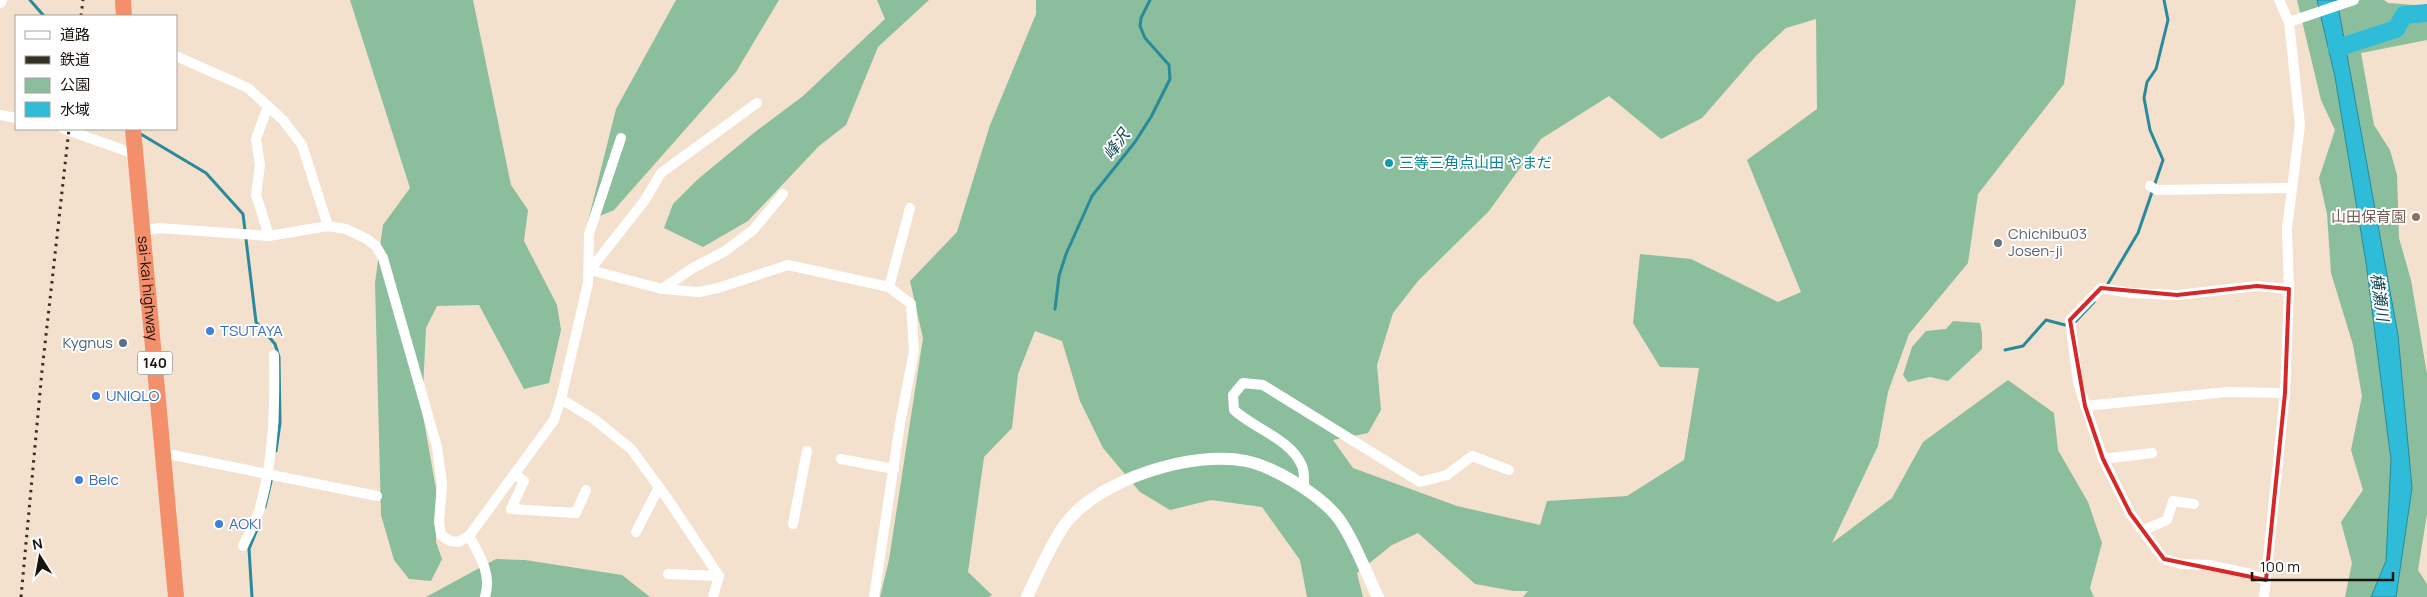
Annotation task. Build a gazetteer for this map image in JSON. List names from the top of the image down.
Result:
{
  "streets": {
    "highway": ["sai-kai highway", "140"]
  },
  "water": ["峰沢", "横瀬川"],
  "places": [
    "三等三角点山田 やまだ",
    "山田保育園",
    "Chichibu03 Josen-ji",
    "TSUTAYA",
    "Kygnus",
    "UNIQLO",
    "Belc",
    "AOKI"
  ],
  "legend": [
    "道路",
    "鉄道",
    "公園",
    "水域"
  ],
  "scale_bar": "100 m",
  "north": "top"
}
